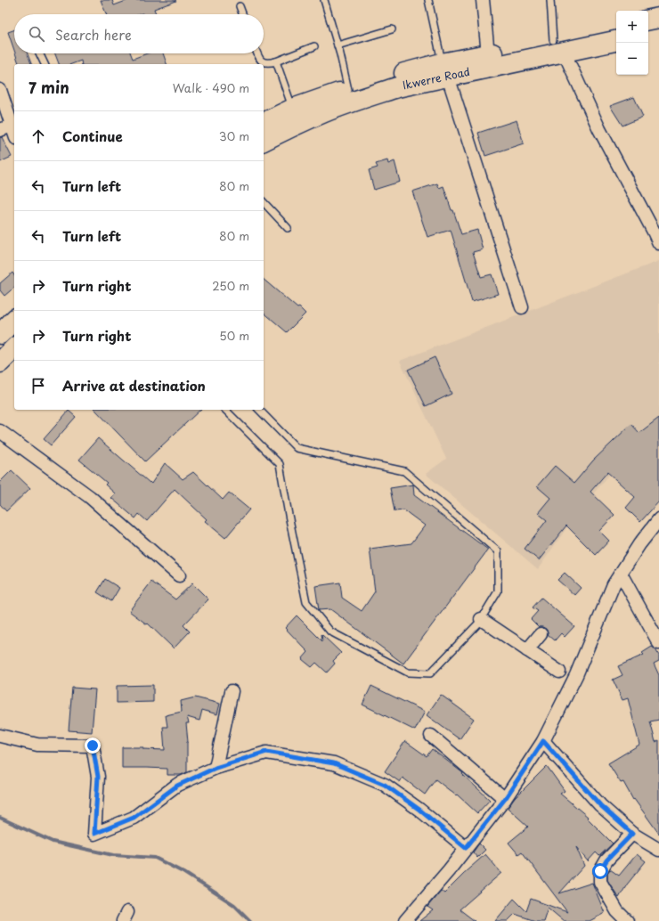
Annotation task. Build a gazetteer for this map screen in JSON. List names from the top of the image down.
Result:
{
  "streets": {
    "main road": ["Ikwerre Road"]
  },
  "page": {
    "map_buttons": ["+", "−"],
    "search": "Search here",
    "heading": ["7 min", "Walk · 490 m"],
    "list": [
      ["Continue", "30 m"],
      ["Turn left", "80 m"],
      ["Turn left", "80 m"],
      ["Turn right", "250 m"],
      ["Turn right", "50 m"],
      "Arrive at destination"
    ]
  }
}
